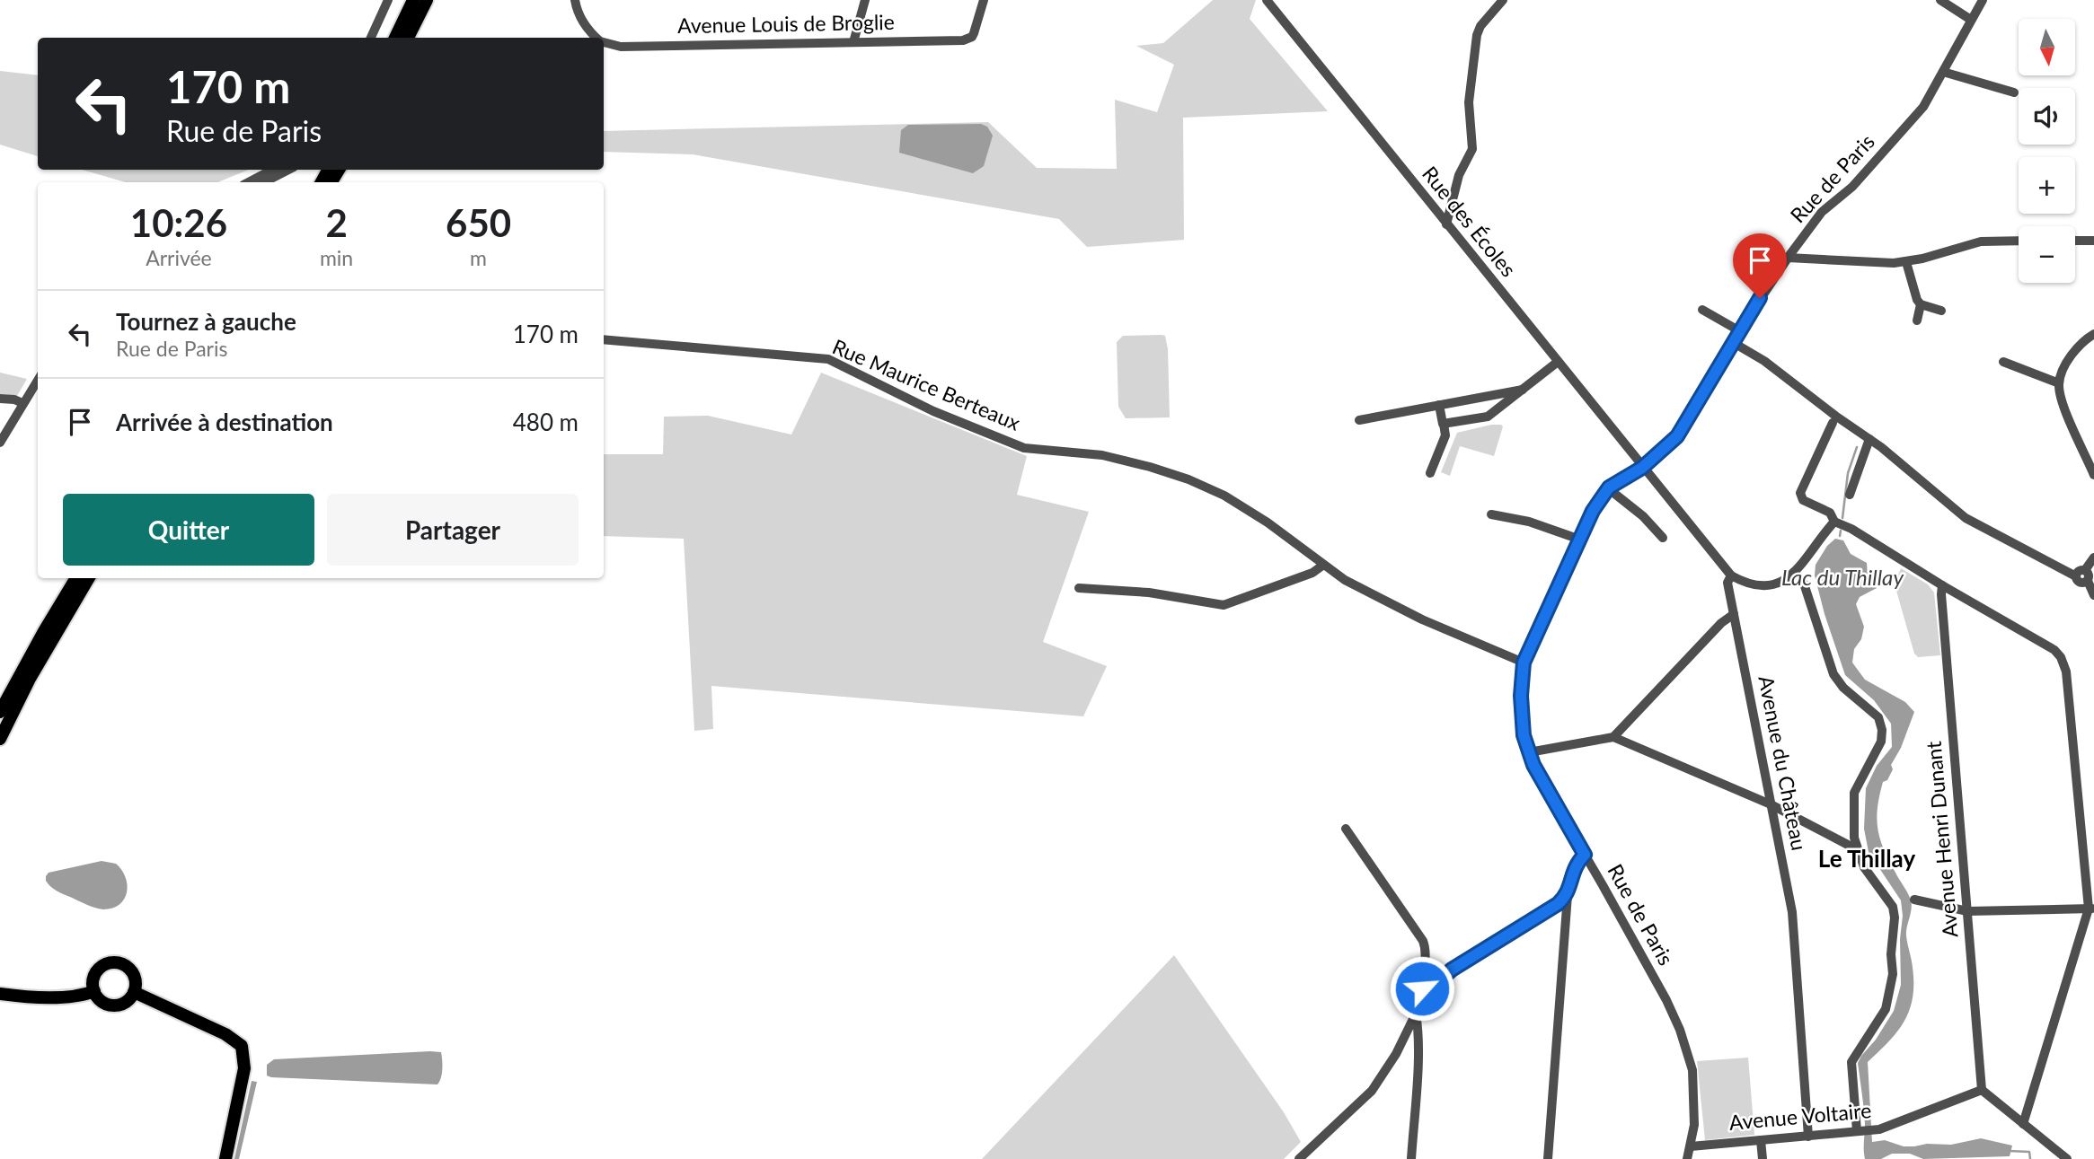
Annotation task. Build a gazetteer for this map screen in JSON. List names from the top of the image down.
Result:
{
  "streets": {
    "street": [
      "Avenue Louis de Broglie",
      "Rue de Paris",
      "Rue des Écoles",
      "Rue Maurice Berteaux",
      "Avenue du Château",
      "Avenue Henri Dunant",
      "Avenue Voltaire"
    ]
  },
  "crossings": [
    ["Rue de Paris", "Rue des Écoles"],
    ["Rue de Paris", "Rue Maurice Berteaux"],
    ["Rue de Paris", "Avenue Voltaire"],
    ["Avenue du Château", "Avenue Voltaire"],
    ["Avenue Henri Dunant", "Avenue Voltaire"]
  ],
  "districts": ["Le Thillay"],
  "water": ["Lac du Thillay"],
  "north": "bottom",
  "page": {
    "map_buttons": ["+", "−"],
    "turn": ["170 m", "Rue de Paris"],
    "eta": [
      "10:26",
      "Arrivée",
      "2",
      "min",
      "650",
      "m"
    ],
    "list": [
      {
        "name": "Tournez à gauche",
        "note": "Rue de Paris",
        "value": "170 m"
      },
      {
        "name": "Arrivée à destination",
        "value": "480 m"
      }
    ],
    "buttons": ["Quitter", "Partager"]
  }
}
